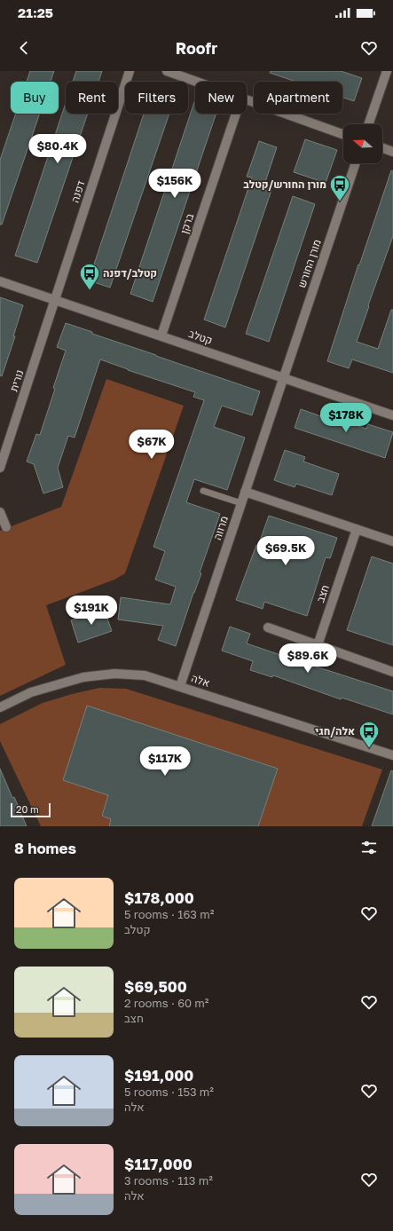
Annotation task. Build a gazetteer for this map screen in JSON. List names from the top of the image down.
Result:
{
  "streets": {
    "street": [
      "דפנה",
      "ברקן",
      "מורן החורש",
      "קטלב",
      "נורית",
      "מרווה",
      "חצב",
      "אלה"
    ]
  },
  "crossings": [
    ["דפנה", "קטלב"],
    ["דפנה", "נורית"],
    ["ברקן", "קטלב"],
    ["מורן החורש", "קטלב"],
    ["מורן החורש", "מרווה"],
    ["קטלב", "נורית"],
    ["קטלב", "מרווה"],
    ["מרווה", "אלה"]
  ],
  "places": {
    "bus stop": ["מורן החורש/קטלב", "קטלב/דפנה", "אלה/חגי"]
  },
  "scale_bar": "20 m",
  "north": "left",
  "page": {
    "status": "21:25",
    "header": "Roofr",
    "chip": [
      "Buy",
      "Rent",
      "Filters",
      "New",
      "Apartment"
    ],
    "price": [
      "$80.4K",
      "$156K",
      "$178K",
      "$67K",
      "$69.5K",
      "$191K",
      "$89.6K",
      "$117K"
    ],
    "scale": "20 m",
    "heading": "8 homes",
    "list": [
      {
        "name": "$178,000",
        "note": "5 rooms · 163 m² · קטלב"
      },
      {
        "name": "$69,500",
        "note": "2 rooms · 60 m² · חצב"
      },
      {
        "name": "$191,000",
        "note": "5 rooms · 153 m² · אלה"
      },
      {
        "name": "$117,000",
        "note": "3 rooms · 113 m² · אלה"
      }
    ]
  }
}
